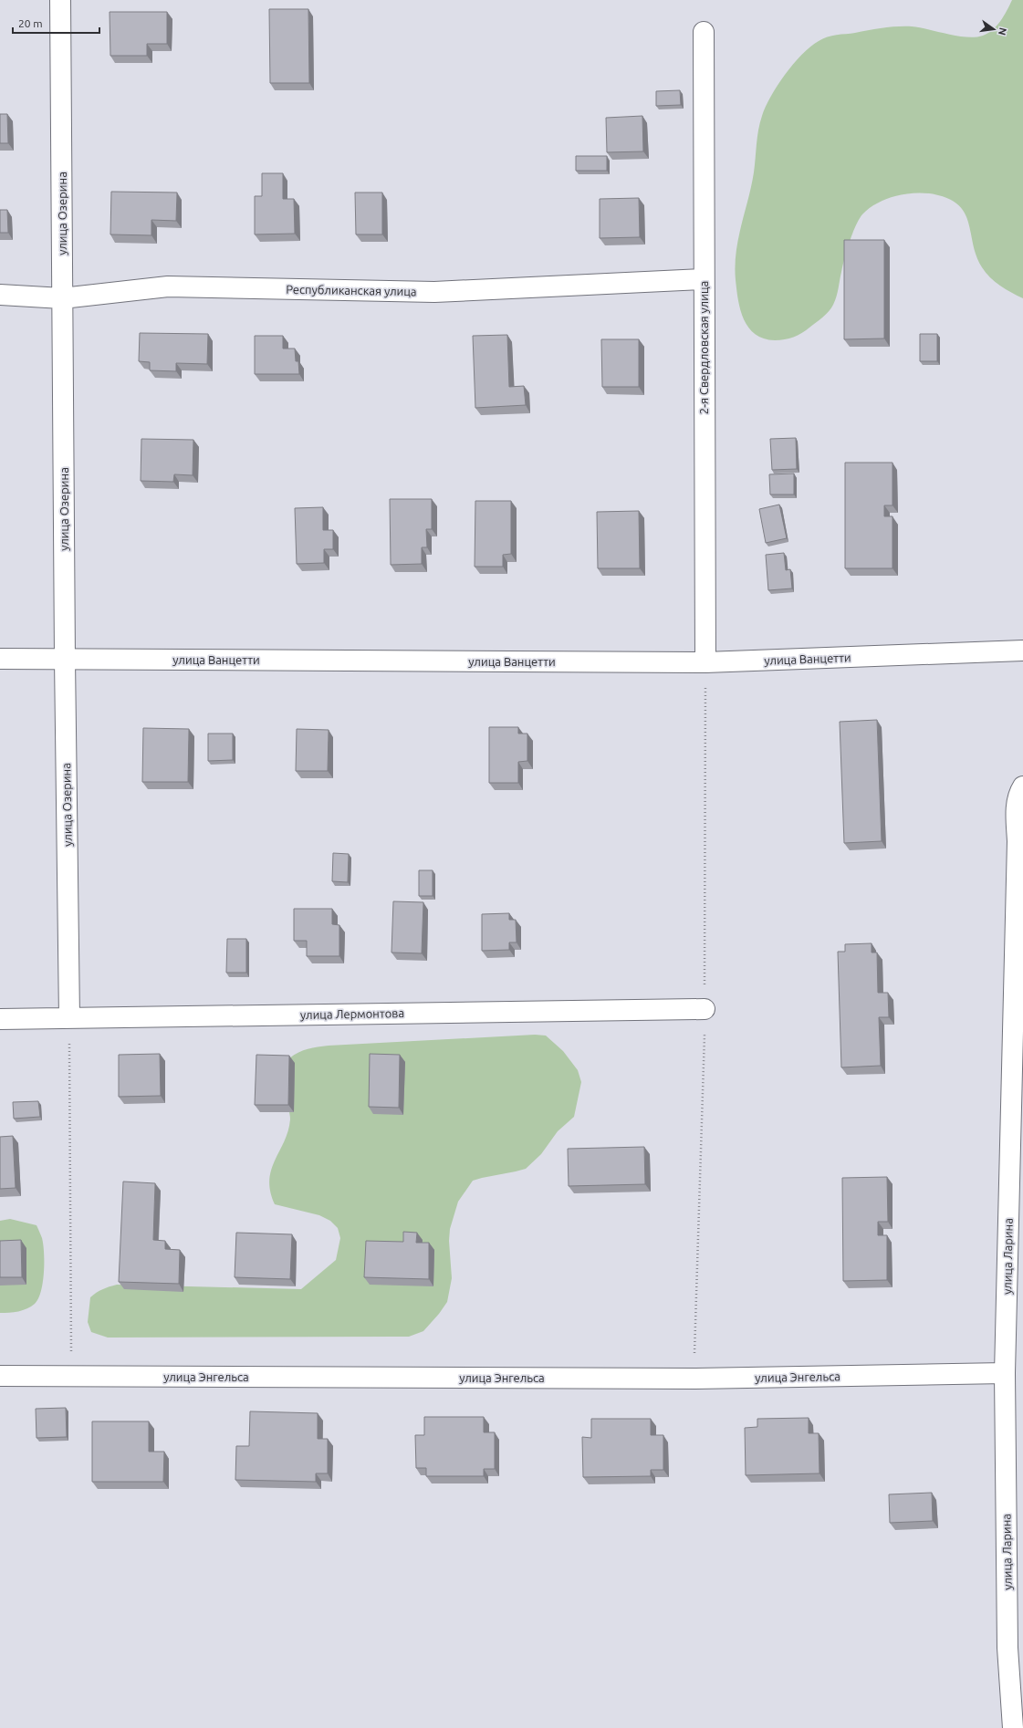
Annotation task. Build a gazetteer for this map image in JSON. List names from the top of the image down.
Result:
{
  "streets": {
    "street": [
      "улица Озерина",
      "Республиканская улица",
      "2-я Свердловская улица",
      "улица Ванцетти",
      "улица Лермонтова",
      "улица Ларина",
      "улица Энгельса"
    ]
  },
  "crossings": [
    ["улица Озерина", "Республиканская улица"],
    ["улица Озерина", "улица Ванцетти"],
    ["улица Озерина", "улица Лермонтова"],
    ["Республиканская улица", "2-я Свердловская улица"],
    ["2-я Свердловская улица", "улица Ванцетти"],
    ["улица Ларина", "улица Энгельса"]
  ],
  "scale_bar": "20 m",
  "north": "right"
}
